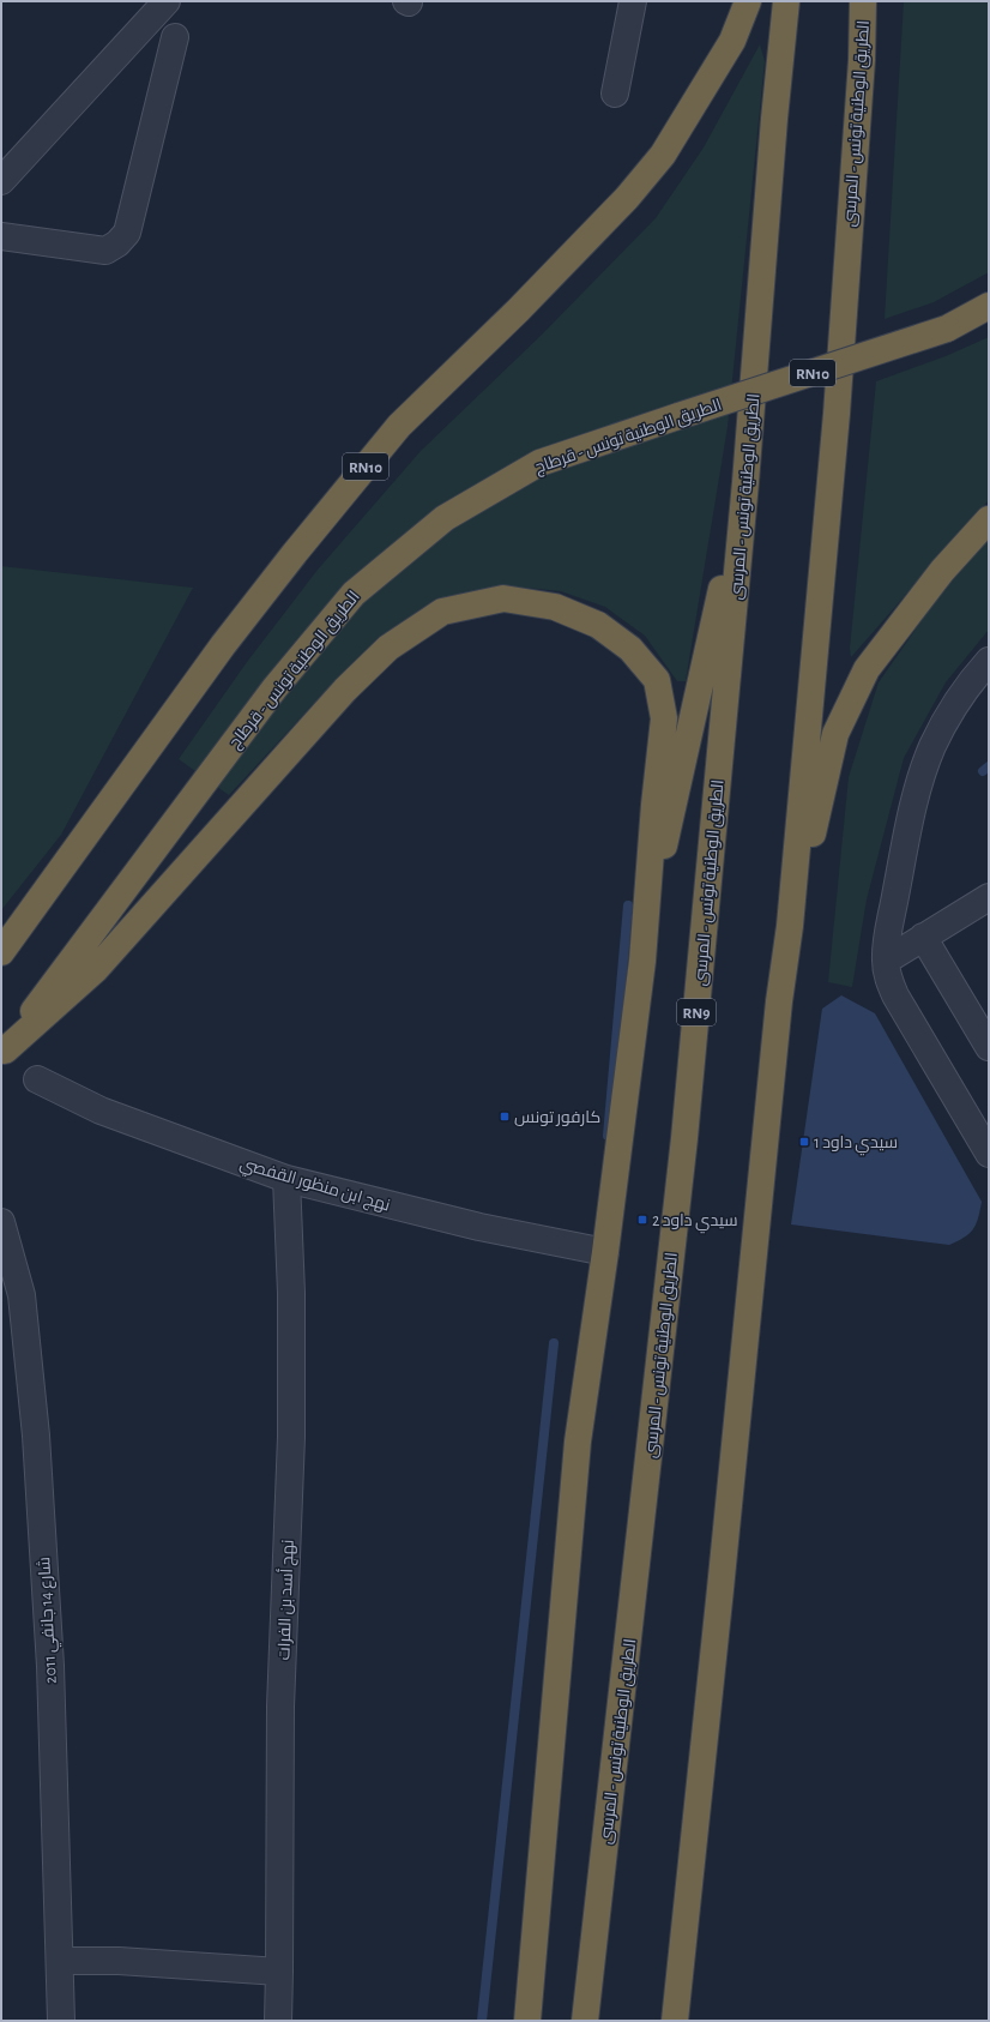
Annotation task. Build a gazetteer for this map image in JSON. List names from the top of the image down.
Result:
{
  "streets": {
    "highway": [
      "الطريق الوطنية تونس - المرسى",
      "RN10",
      "الطريق الوطنية تونس - قرطاج",
      "RN9"
    ],
    "street": ["نهج ابن منظور القفصي", "نهج أسد بن الفرات", "شارع 14 جانفي 2011"]
  },
  "crossings": [
    ["نهج ابن منظور القفصي", "نهج أسد بن الفرات"]
  ],
  "places": {
    "transit": ["كارفور تونس", "سيدي داود 1", "سيدي داود 2"]
  }
}
